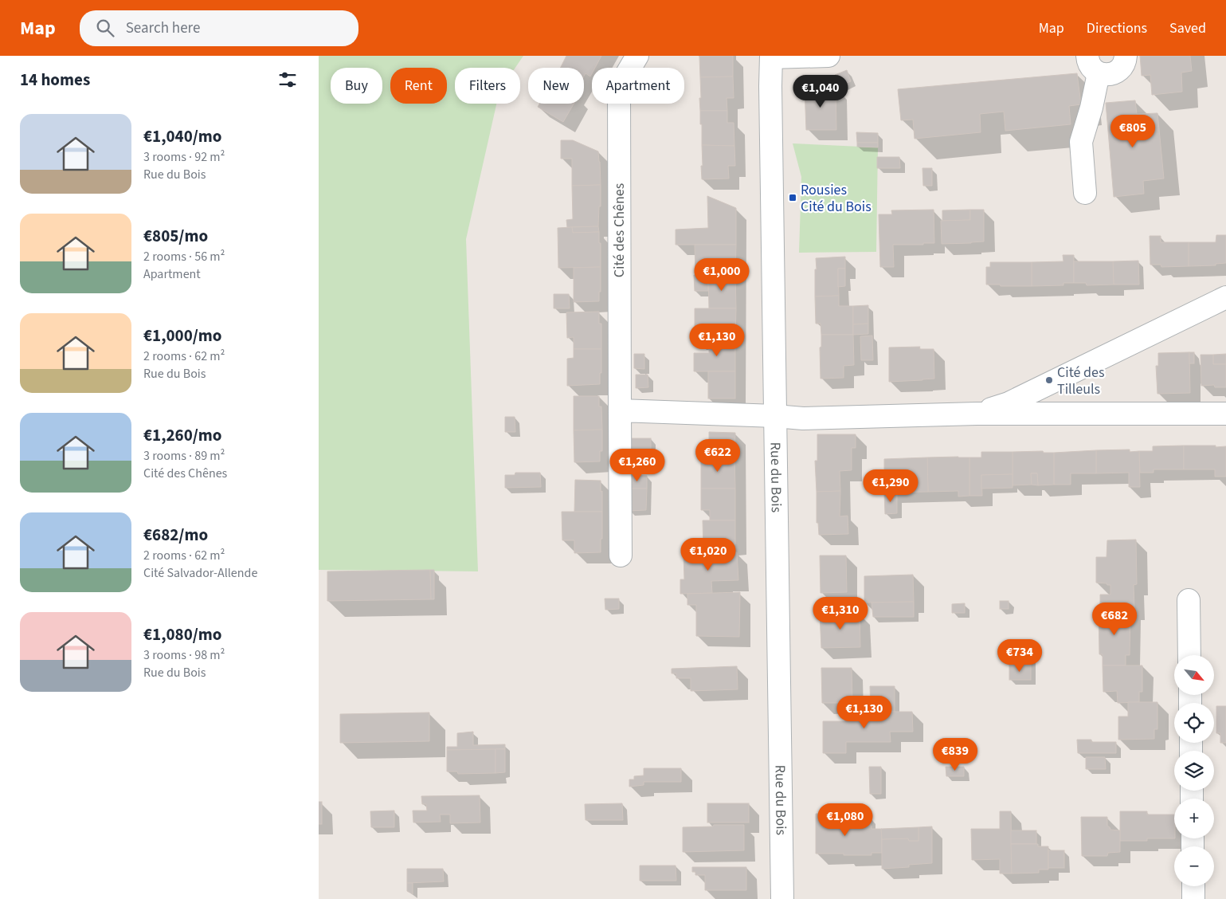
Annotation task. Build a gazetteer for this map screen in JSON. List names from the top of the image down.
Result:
{
  "streets": {
    "street": ["Cité des Chênes", "Rue du Bois"]
  },
  "places": {
    "transit": ["Rousies Cité du Bois"],
    "other": ["Cité des Tilleuls"]
  },
  "north": "bottom right",
  "page": {
    "header": "Map",
    "search": "Search here",
    "nav": ["Map", "Directions", "Saved"],
    "heading": "14 homes",
    "chip": [
      "Buy",
      "Rent",
      "Filters",
      "New",
      "Apartment"
    ],
    "price": [
      "€1,040",
      "€805",
      "€1,000",
      "€1,130",
      "€622",
      "€1,260",
      "€1,290",
      "€1,020",
      "€1,310",
      "€682",
      "€734",
      "€1,130",
      "€839",
      "€1,080"
    ],
    "list": [
      {
        "name": "€1,040/mo",
        "note": "3 rooms · 92 m² · Rue du Bois"
      },
      {
        "name": "€805/mo",
        "note": "2 rooms · 56 m² · Apartment"
      },
      {
        "name": "€1,000/mo",
        "note": "2 rooms · 62 m² · Rue du Bois"
      },
      {
        "name": "€1,260/mo",
        "note": "3 rooms · 89 m² · Cité des Chênes"
      },
      {
        "name": "€682/mo",
        "note": "2 rooms · 62 m² · Cité Salvador-Allende"
      },
      {
        "name": "€1,080/mo",
        "note": "3 rooms · 98 m² · Rue du Bois"
      }
    ],
    "map_buttons": ["+", "−"]
  }
}
